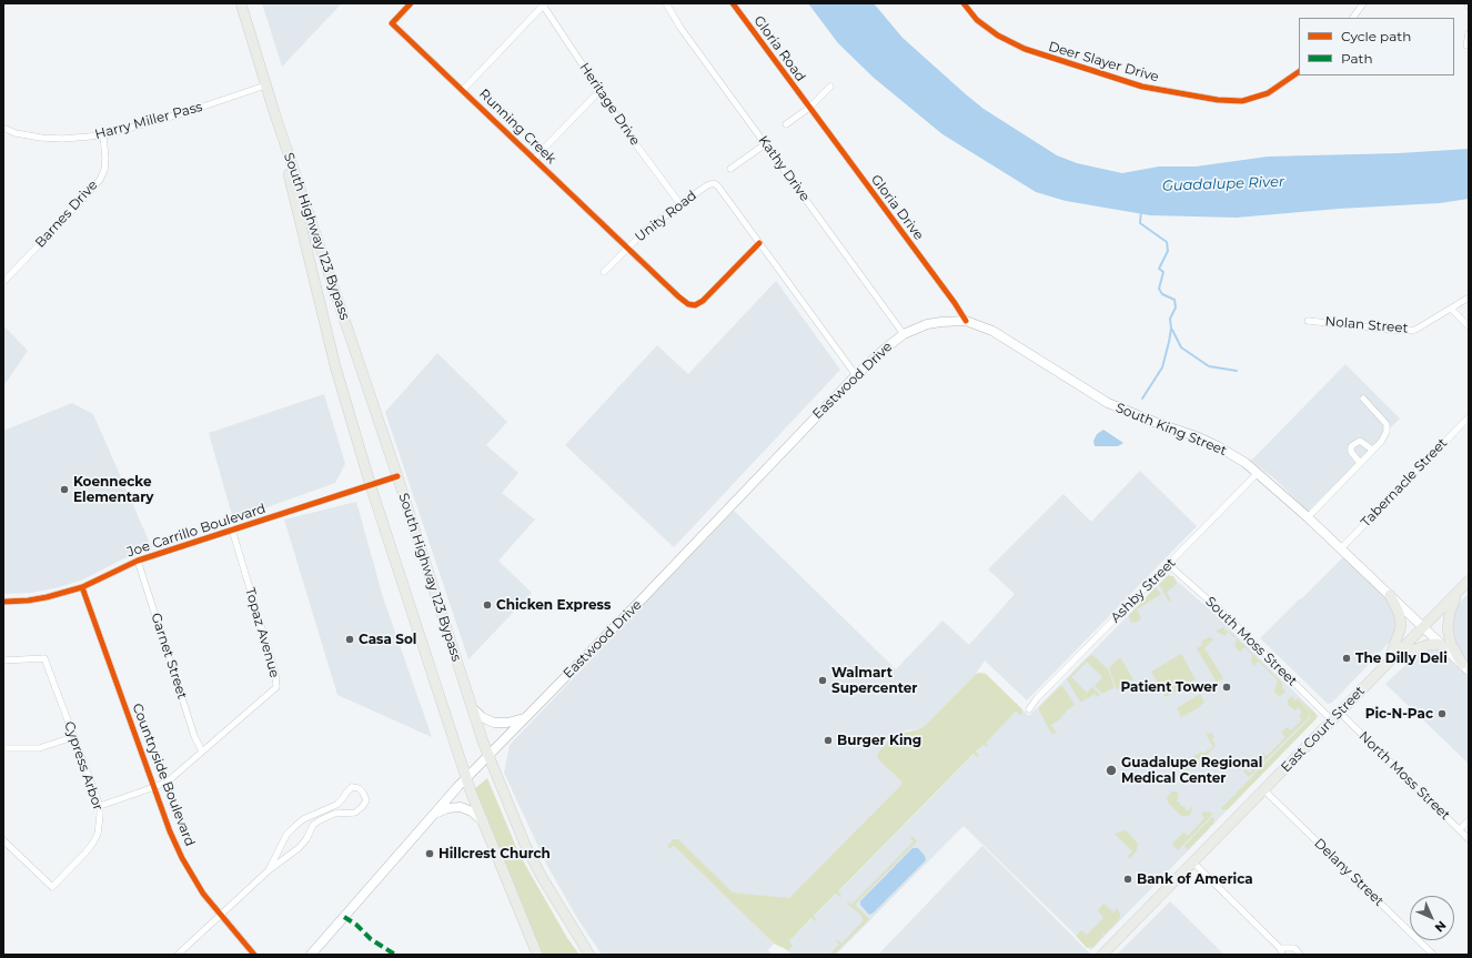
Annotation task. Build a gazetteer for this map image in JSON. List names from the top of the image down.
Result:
{
  "streets": {
    "main road": [
      "South Highway 123 Bypass",
      "Eastwood Drive",
      "South King Street",
      "East Court Street"
    ],
    "street": [
      "Gloria Road",
      "Deer Slayer Drive",
      "Heritage Drive",
      "Harry Miller Pass",
      "Running Creek",
      "Kathy Drive",
      "Gloria Drive",
      "Barnes Drive",
      "Unity Road",
      "Nolan Street",
      "Tabernacle Street",
      "Joe Carrillo Boulevard",
      "Ashby Street",
      "Topaz Avenue",
      "South Moss Street",
      "Garnet Street",
      "Cypress Arbor",
      "Countryside Boulevard",
      "North Moss Street",
      "Delany Street"
    ]
  },
  "crossings": [
    ["Gloria Road", "Gloria Drive"],
    ["Heritage Drive", "Unity Road"],
    ["Harry Miller Pass", "Barnes Drive"],
    ["Harry Miller Pass", "South Highway 123 Bypass"],
    ["Running Creek", "Unity Road"],
    ["Kathy Drive", "Eastwood Drive"],
    ["Kathy Drive", "South King Street"],
    ["Gloria Drive", "South King Street"],
    ["South Highway 123 Bypass", "Eastwood Drive"],
    ["South Highway 123 Bypass", "Joe Carrillo Boulevard"],
    ["Eastwood Drive", "South King Street"],
    ["South King Street", "Tabernacle Street"],
    ["South King Street", "Ashby Street"],
    ["South King Street", "East Court Street"],
    ["Joe Carrillo Boulevard", "Topaz Avenue"],
    ["Joe Carrillo Boulevard", "Garnet Street"],
    ["Joe Carrillo Boulevard", "Countryside Boulevard"],
    ["Ashby Street", "South Moss Street"],
    ["Topaz Avenue", "Garnet Street"],
    ["Topaz Avenue", "Cypress Arbor"],
    ["Topaz Avenue", "Countryside Boulevard"],
    ["South Moss Street", "East Court Street"],
    ["South Moss Street", "North Moss Street"],
    ["East Court Street", "North Moss Street"],
    ["East Court Street", "Delany Street"]
  ],
  "water": ["Guadalupe River"],
  "places": [
    "Koennecke Elementary",
    "Chicken Express",
    "Casa Sol",
    "The Dilly Deli",
    "Walmart Supercenter",
    "Patient Tower",
    "Pic-N-Pac",
    "Burger King",
    "Guadalupe Regional Medical Center",
    "Hillcrest Church",
    "Bank of America"
  ],
  "legend": ["Cycle path", "Path"],
  "north": "bottom right"
}
